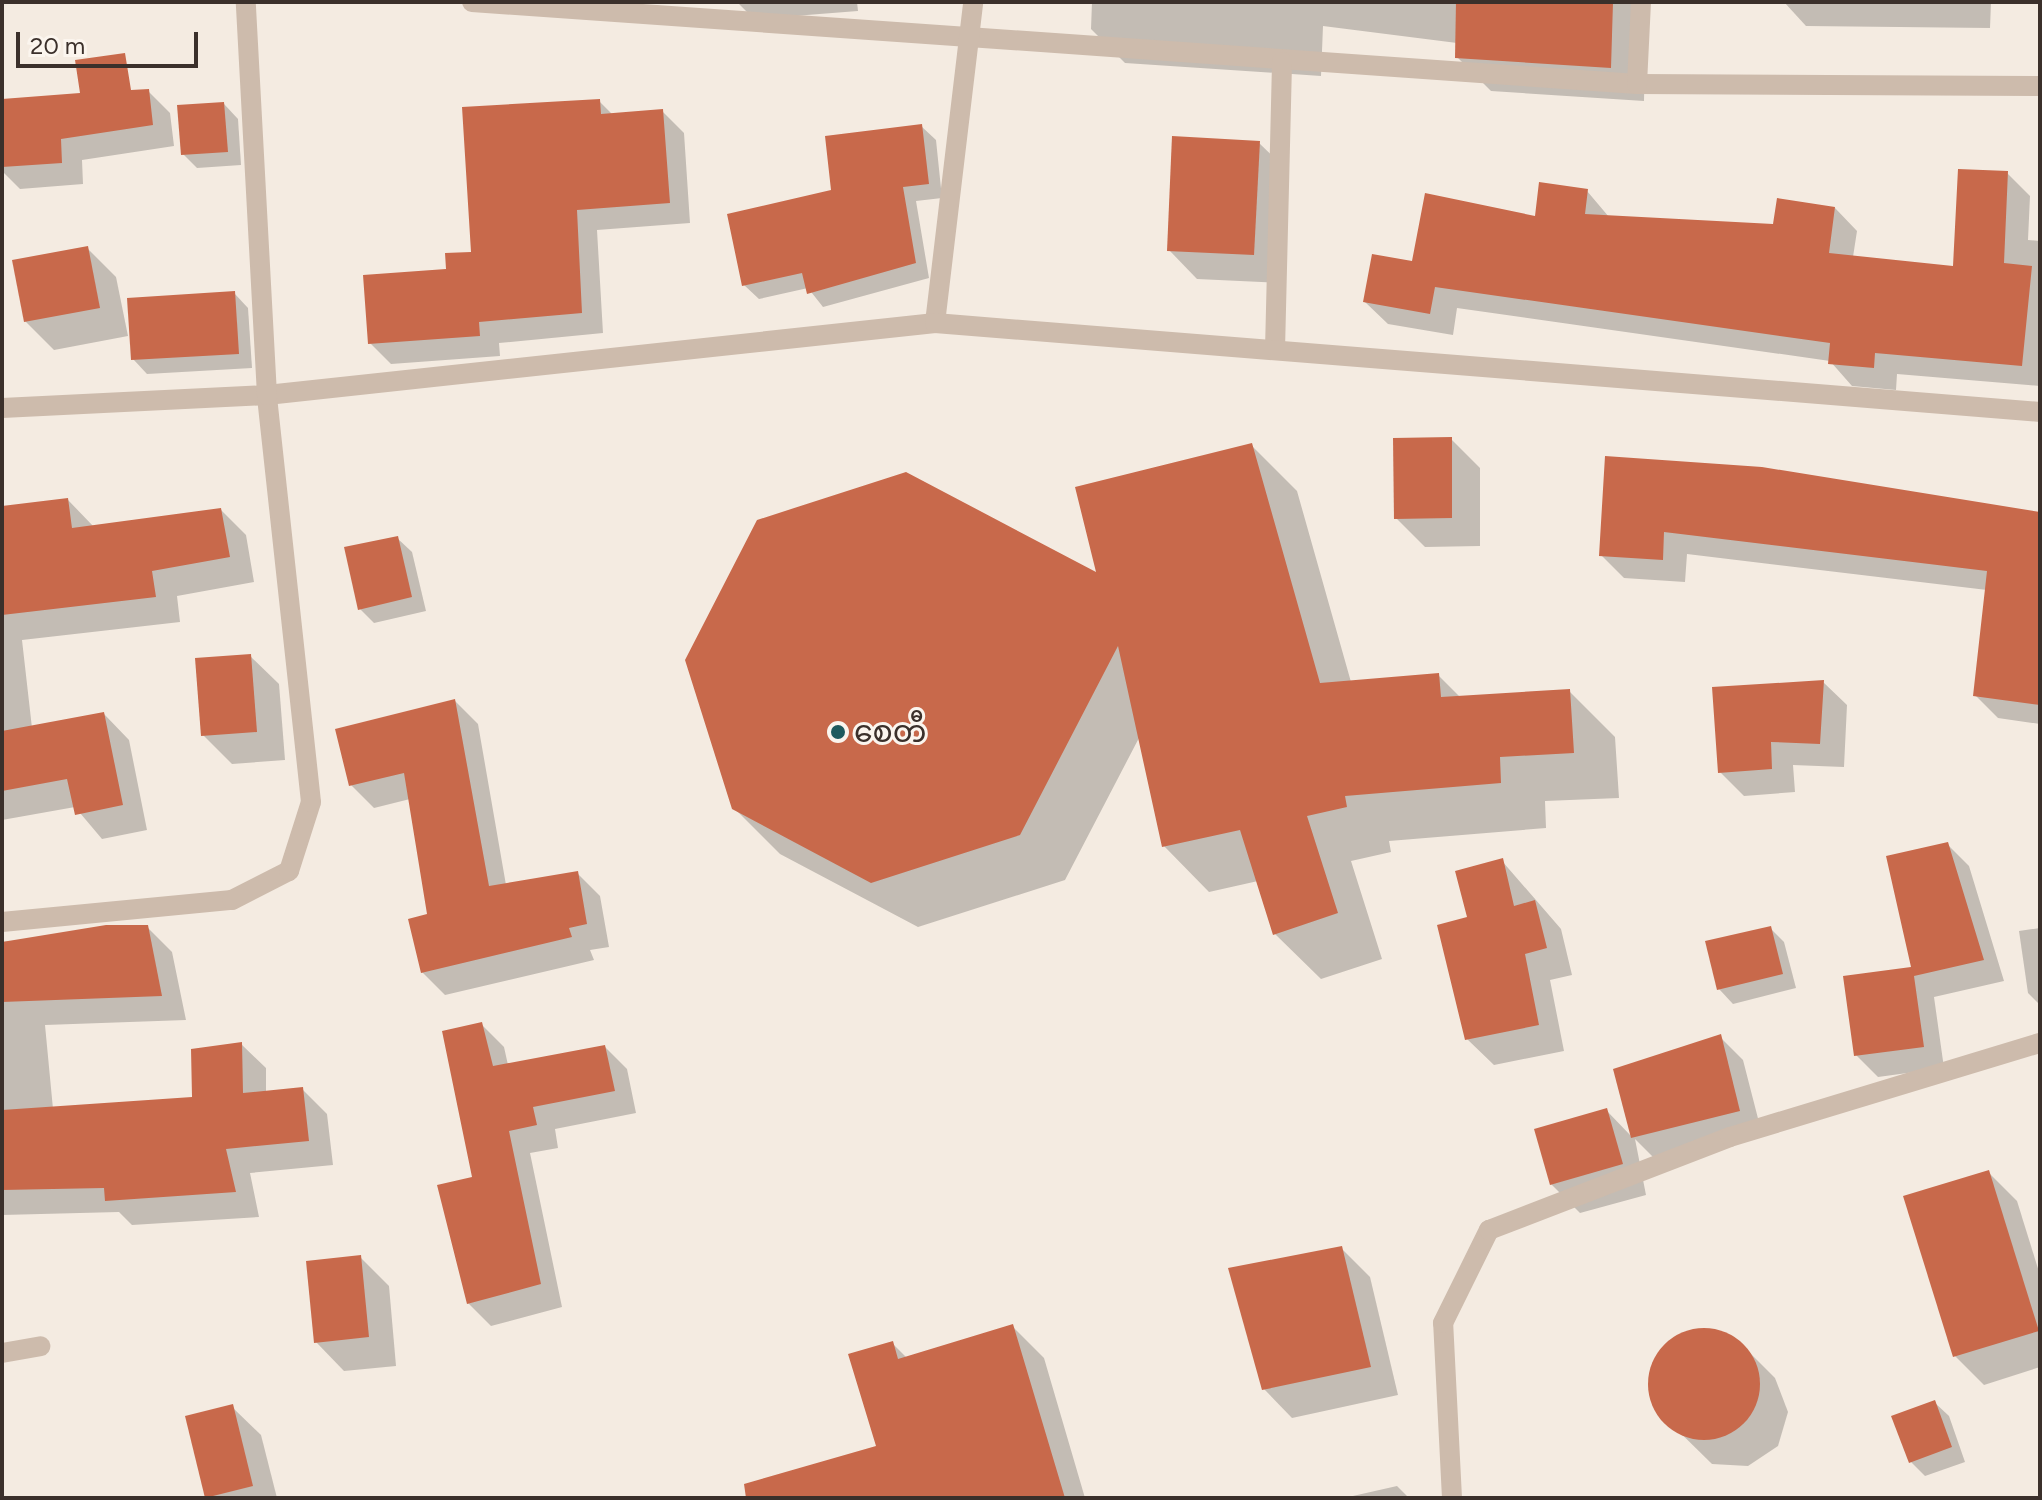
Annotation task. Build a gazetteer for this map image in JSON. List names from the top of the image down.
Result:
{
  "places": ["စေတီ"],
  "scale_bar": "20 m"
}
